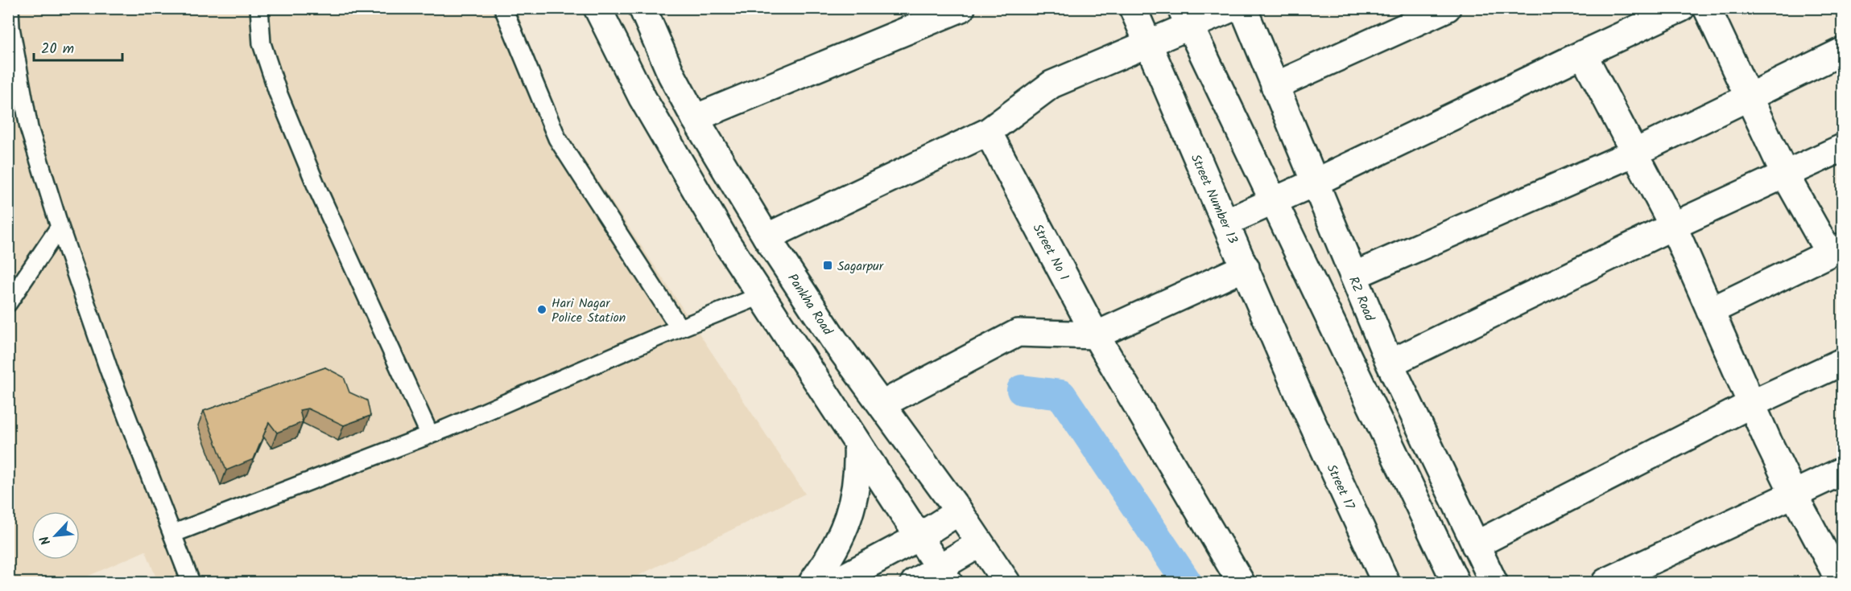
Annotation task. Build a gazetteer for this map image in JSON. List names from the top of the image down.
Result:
{
  "streets": {
    "street": [
      "Street Number 13",
      "Street No 1",
      "RZ Road",
      "Pankha Road",
      "Street 17"
    ]
  },
  "crossings": [
    ["Street Number 13", "Street 17"]
  ],
  "places": {
    "transit": ["Sagarpur"],
    "other": ["Hari Nagar Police Station"]
  },
  "scale_bar": "20 m",
  "north": "bottom left"
}
